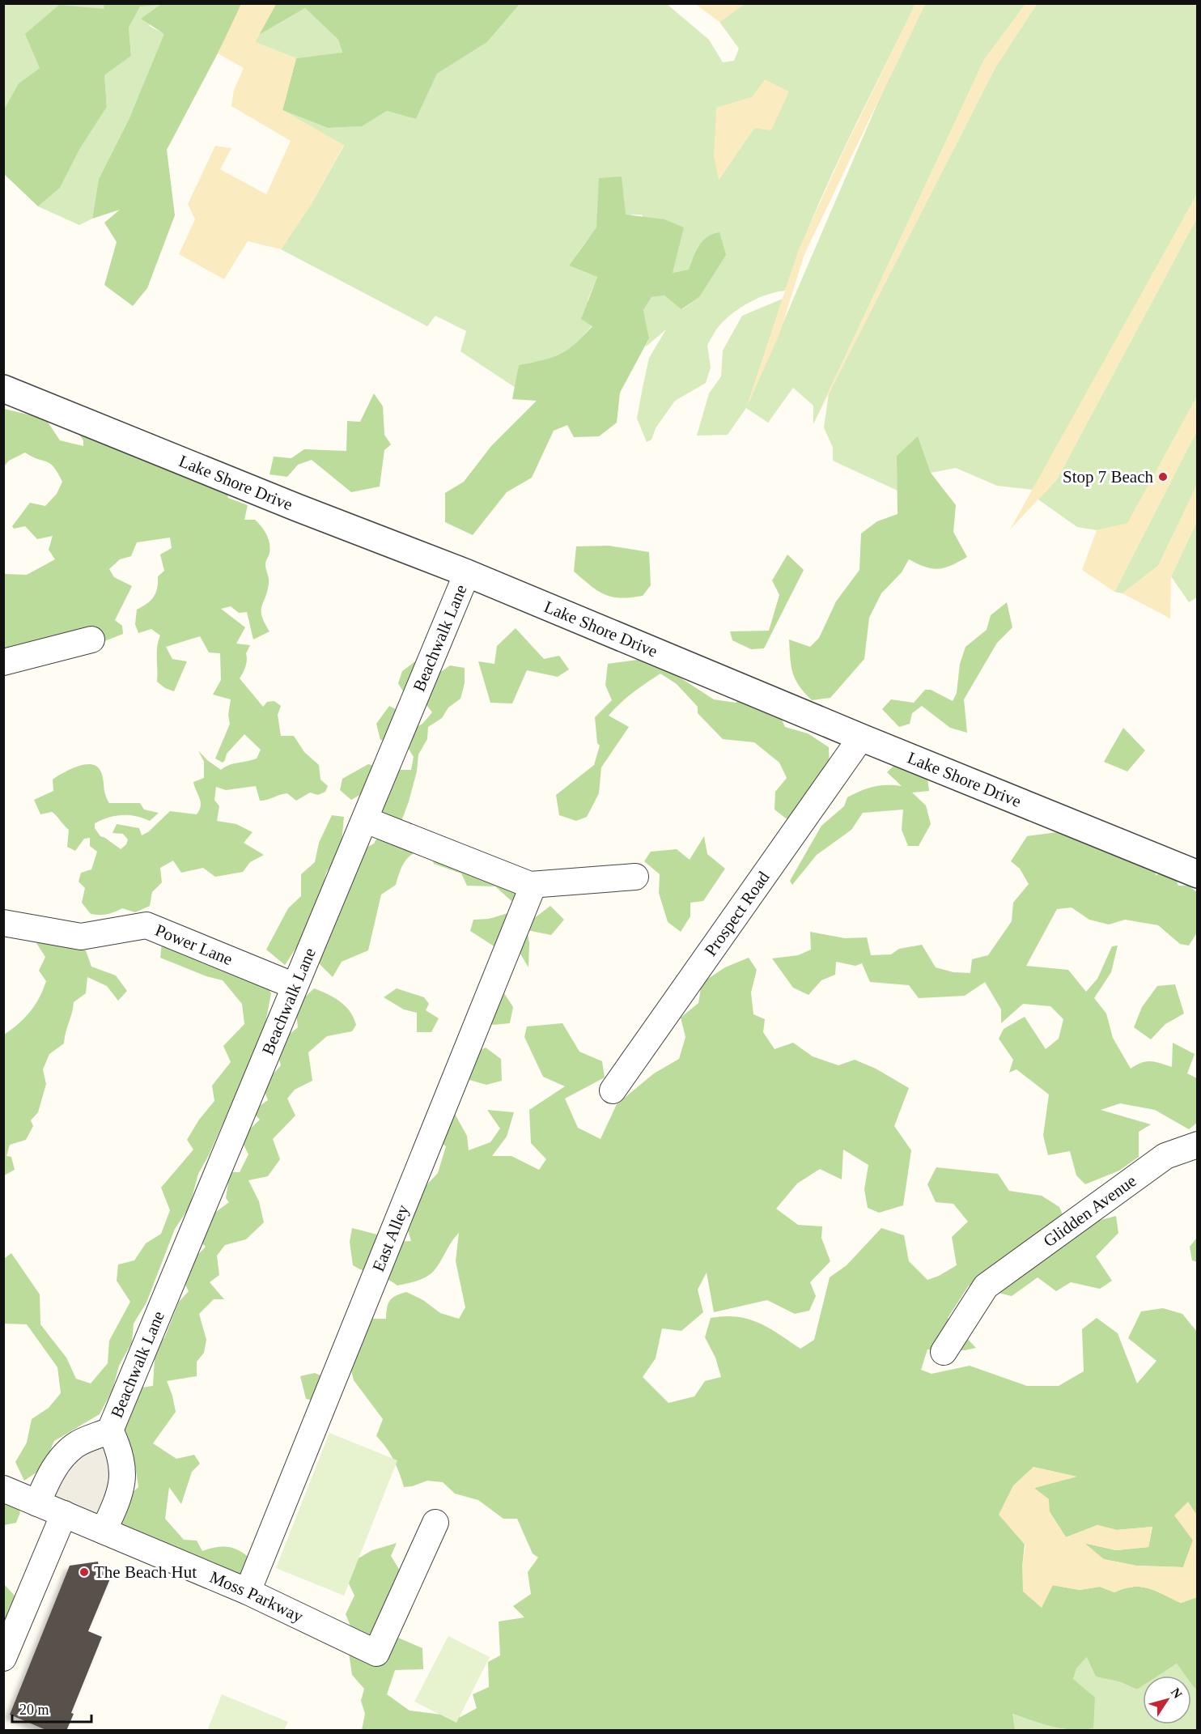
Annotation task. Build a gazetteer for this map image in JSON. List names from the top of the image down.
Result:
{
  "streets": {
    "street": [
      "Lake Shore Drive",
      "Beachwalk Lane",
      "Prospect Road",
      "Power Lane",
      "Glidden Avenue",
      "East Alley",
      "Moss Parkway"
    ]
  },
  "crossings": [
    ["Lake Shore Drive", "Beachwalk Lane"],
    ["Lake Shore Drive", "Prospect Road"],
    ["Beachwalk Lane", "Power Lane"],
    ["Beachwalk Lane", "Moss Parkway"],
    ["East Alley", "Moss Parkway"]
  ],
  "places": ["Stop 7 Beach", "The Beach Hut"],
  "scale_bar": "20 m",
  "north": "top right"
}
